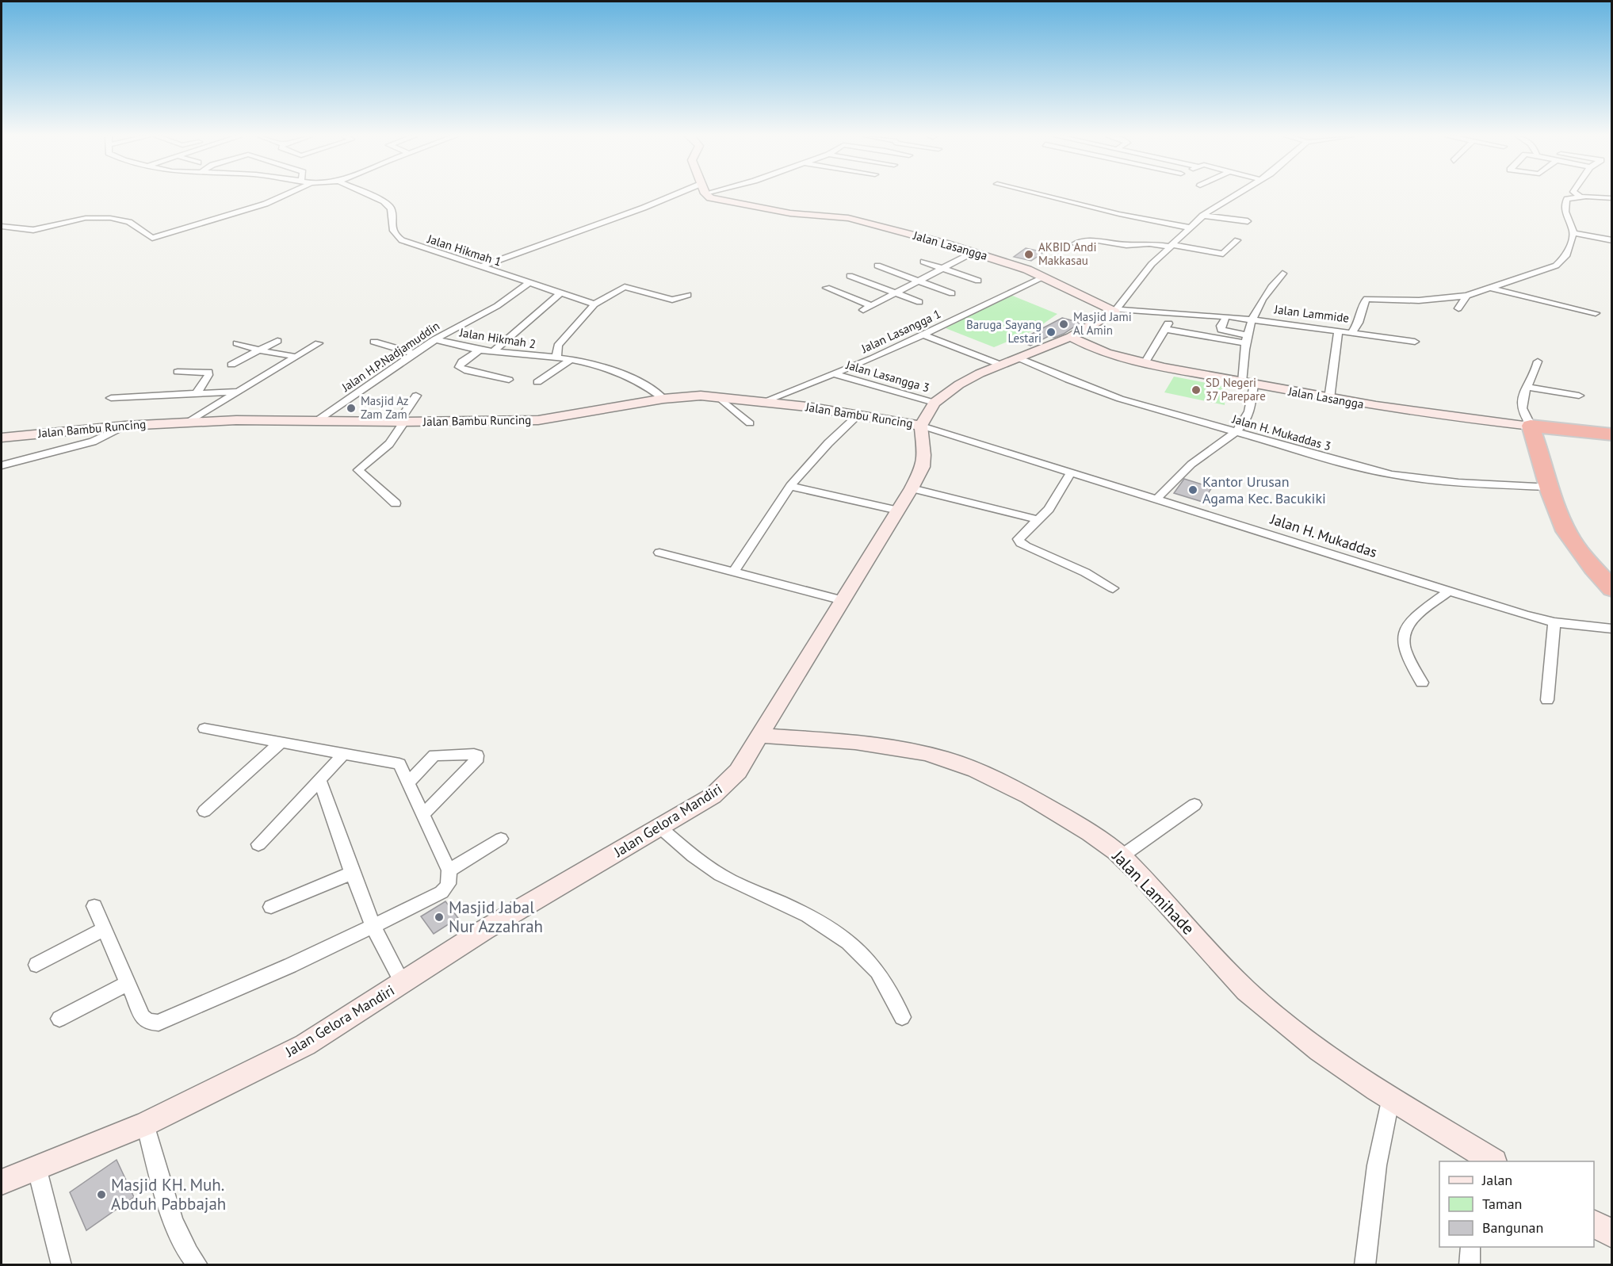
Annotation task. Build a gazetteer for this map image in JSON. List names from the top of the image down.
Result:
{
  "streets": {
    "street": [
      "Jalan Lasangga",
      "Jalan Hikmah 1",
      "Jalan Lammide",
      "Jalan Lasangga 1",
      "Jalan Hikmah 2",
      "Jalan H.P.Nadjamuddin",
      "Jalan Lasangga 3",
      "Jalan Bambu Runcing",
      "Jalan H. Mukaddas 3",
      "Jalan H. Mukaddas",
      "Jalan Gelora Mandiri",
      "Jalan Lamihade"
    ]
  },
  "crossings": [
    ["Jalan Lasangga", "Jalan Lammide"],
    ["Jalan Lasangga", "Jalan Lasangga 1"],
    ["Jalan Hikmah 1", "Jalan H.P.Nadjamuddin"],
    ["Jalan Lasangga 1", "Jalan Lasangga 3"],
    ["Jalan Lasangga 1", "Jalan Bambu Runcing"],
    ["Jalan Hikmah 2", "Jalan H.P.Nadjamuddin"],
    ["Jalan H.P.Nadjamuddin", "Jalan Bambu Runcing"],
    ["Jalan Bambu Runcing", "Jalan H. Mukaddas"],
    ["Jalan Bambu Runcing", "Jalan Gelora Mandiri"],
    ["Jalan H. Mukaddas", "Jalan Gelora Mandiri"],
    ["Jalan Gelora Mandiri", "Jalan Lamihade"]
  ],
  "places": [
    "AKBID Andi Makkasau",
    "Masjid Jami Al Amin",
    "Baruga Sayang Lestari",
    "SD Negeri 37 Parepare",
    "Masjid Az Zam Zam",
    "Kantor Urusan Agama Kec. Bacukiki",
    "Masjid Jabal Nur Azzahrah",
    "Masjid KH. Muh. Abduh Pabbajah"
  ],
  "legend": ["Jalan", "Taman", "Bangunan"]
}
